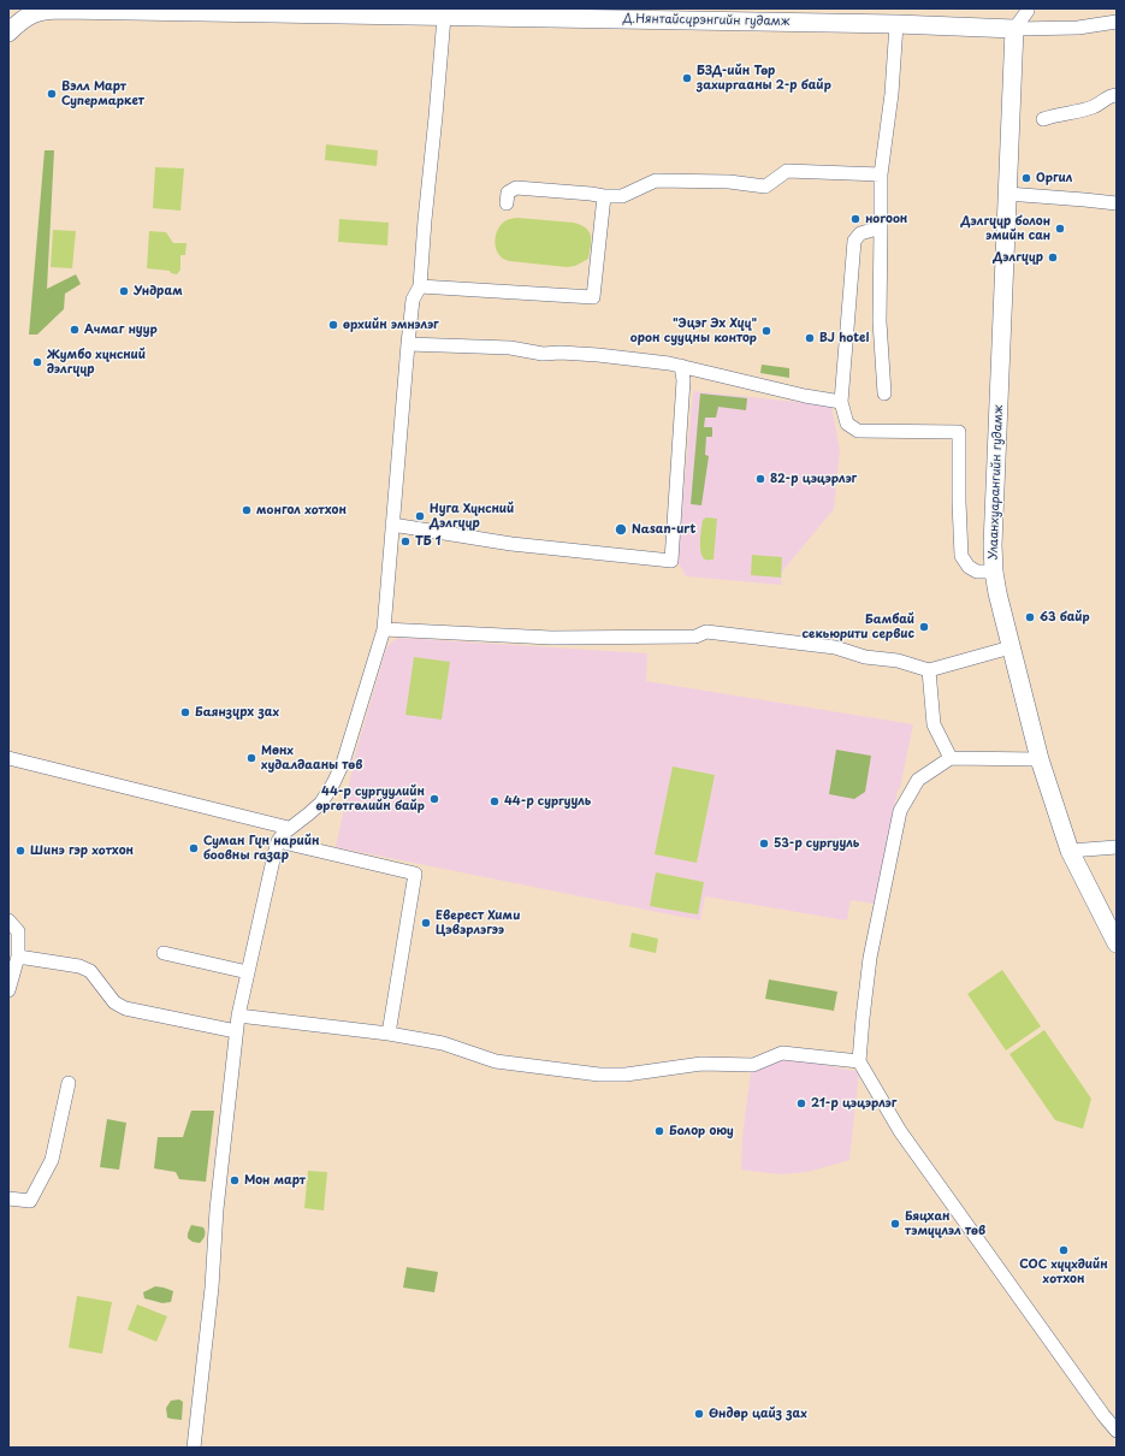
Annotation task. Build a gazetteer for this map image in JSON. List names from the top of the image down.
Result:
{
  "streets": {
    "main road": ["Д.Нянтайсүрэнгийн гудамж", "Улаанхуарангийн гудамж"]
  },
  "crossings": [
    ["Д.Нянтайсүрэнгийн гудамж", "Улаанхуарангийн гудамж"]
  ],
  "places": [
    "БЗД-ийн Төр захиргааны 2-р байр",
    "Вэлл Март Супермаркет",
    "Оргил",
    "ногоон",
    "Дэлгүүр болон эмийн сан",
    "Дэлгүүр",
    "Ундрам",
    "өрхийн эмнэлэг",
    "Ачмаг нуур",
    "\"Эцэг Эх Хүү\" орон сууцны контор",
    "BJ hotel",
    "Жумбо хүнсний дэлгүүр",
    "82-р цэцэрлэг",
    "монгол хотхон",
    "Нуга Хүнсний Дэлгүүр",
    "Nasan-urt",
    "ТБ 1",
    "63 байр",
    "Бамбай секьюрити сервис",
    "Баянзүрх зах",
    "Мөнх худалдааны төв",
    "44-р сургуулийн өргөтгөлийн байр",
    "44-р сургууль",
    "53-р сургууль",
    "Суман Гүн нарийн боовны газар",
    "Шинэ гэр хотхон",
    "Еверест Хими Цэвэрлэгээ",
    "21-р цэцэрлэг",
    "Болор оюу",
    "Мон март",
    "Бяцхан тэмүүлэл төв",
    "СОС хүүхдийн хотхон",
    "Өндөр цайз зах"
  ]
}
